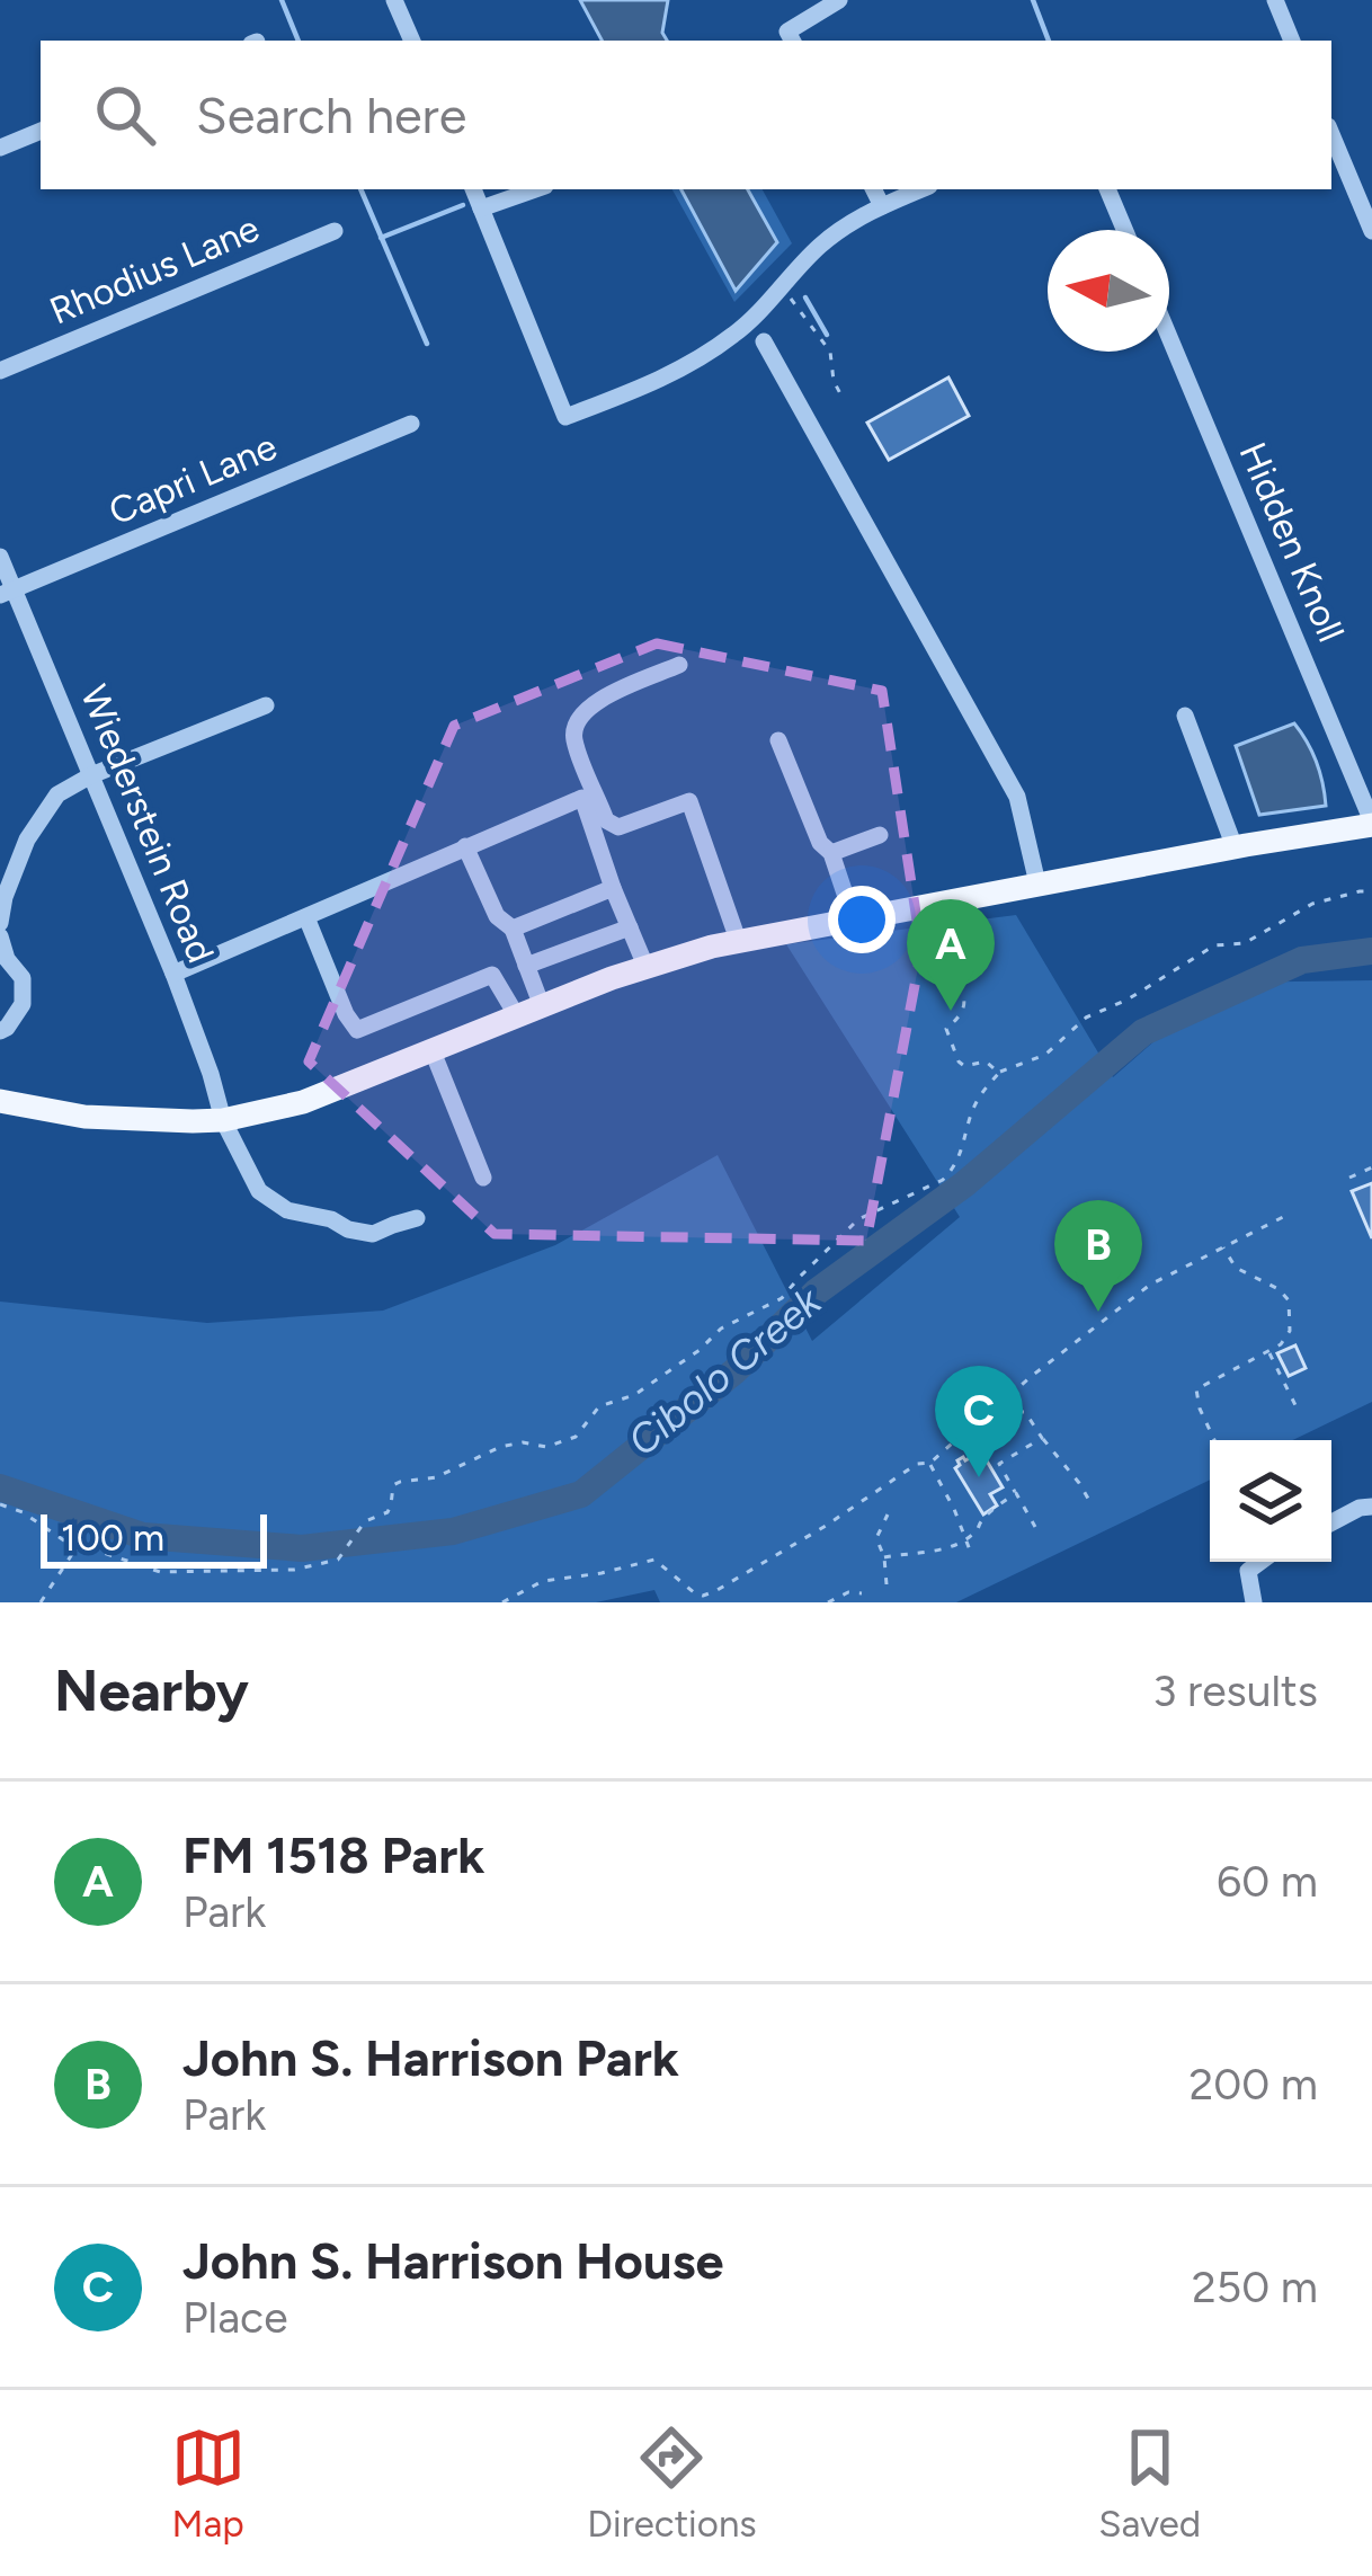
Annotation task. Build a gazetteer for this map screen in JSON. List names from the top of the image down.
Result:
{
  "streets": {
    "street": [
      "Rhodius Lane",
      "Capri Lane",
      "Hidden Knoll",
      "Wiederstein Road"
    ]
  },
  "crossings": [
    ["Capri Lane", "Wiederstein Road"]
  ],
  "water": ["Cibolo Creek"],
  "scale_bar": "100 m",
  "north": "left",
  "page": {
    "search": "Search here",
    "pins": ["A", "B", "C"],
    "scale": "100 m",
    "heading": ["Nearby", "3 results"],
    "list": [
      {
        "mark": "A",
        "name": "FM 1518 Park",
        "note": "Park",
        "value": "60 m"
      },
      {
        "mark": "B",
        "name": "John S. Harrison Park",
        "note": "Park",
        "value": "200 m"
      },
      {
        "mark": "C",
        "name": "John S. Harrison House",
        "note": "Place",
        "value": "250 m"
      }
    ],
    "nav": ["Map", "Directions", "Saved"]
  }
}
